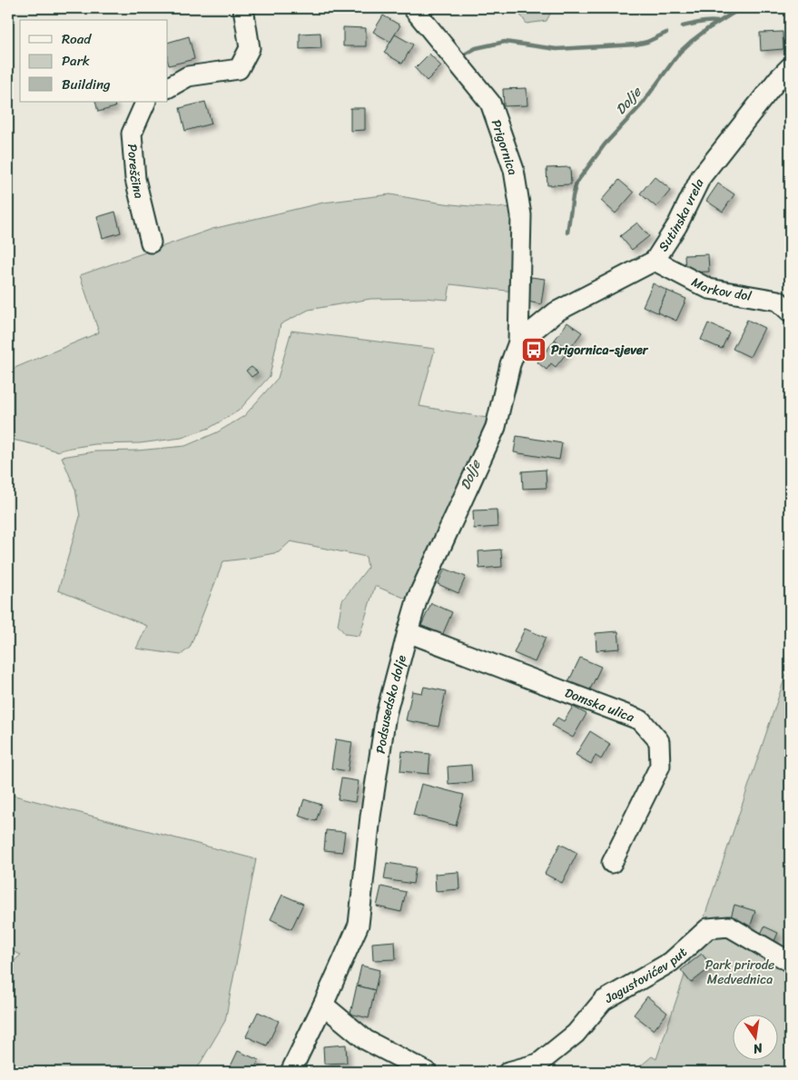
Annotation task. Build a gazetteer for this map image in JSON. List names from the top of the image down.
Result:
{
  "streets": {
    "street": [
      "Prigornica",
      "Poreščina",
      "Sutinska vrela",
      "Markov dol",
      "Podsusedsko dolje",
      "Domska ulica",
      "Jagustovićev put"
    ]
  },
  "crossings": [
    ["Prigornica", "Sutinska vrela"],
    ["Prigornica", "Podsusedsko dolje"],
    ["Sutinska vrela", "Markov dol"],
    ["Sutinska vrela", "Podsusedsko dolje"],
    ["Podsusedsko dolje", "Domska ulica"]
  ],
  "water": ["Dolje"],
  "parks": ["Park prirode Medvednica"],
  "places": {
    "bus stop": ["Prigornica-sjever"]
  },
  "legend": ["Road", "Park", "Building"],
  "north": "bottom"
}
